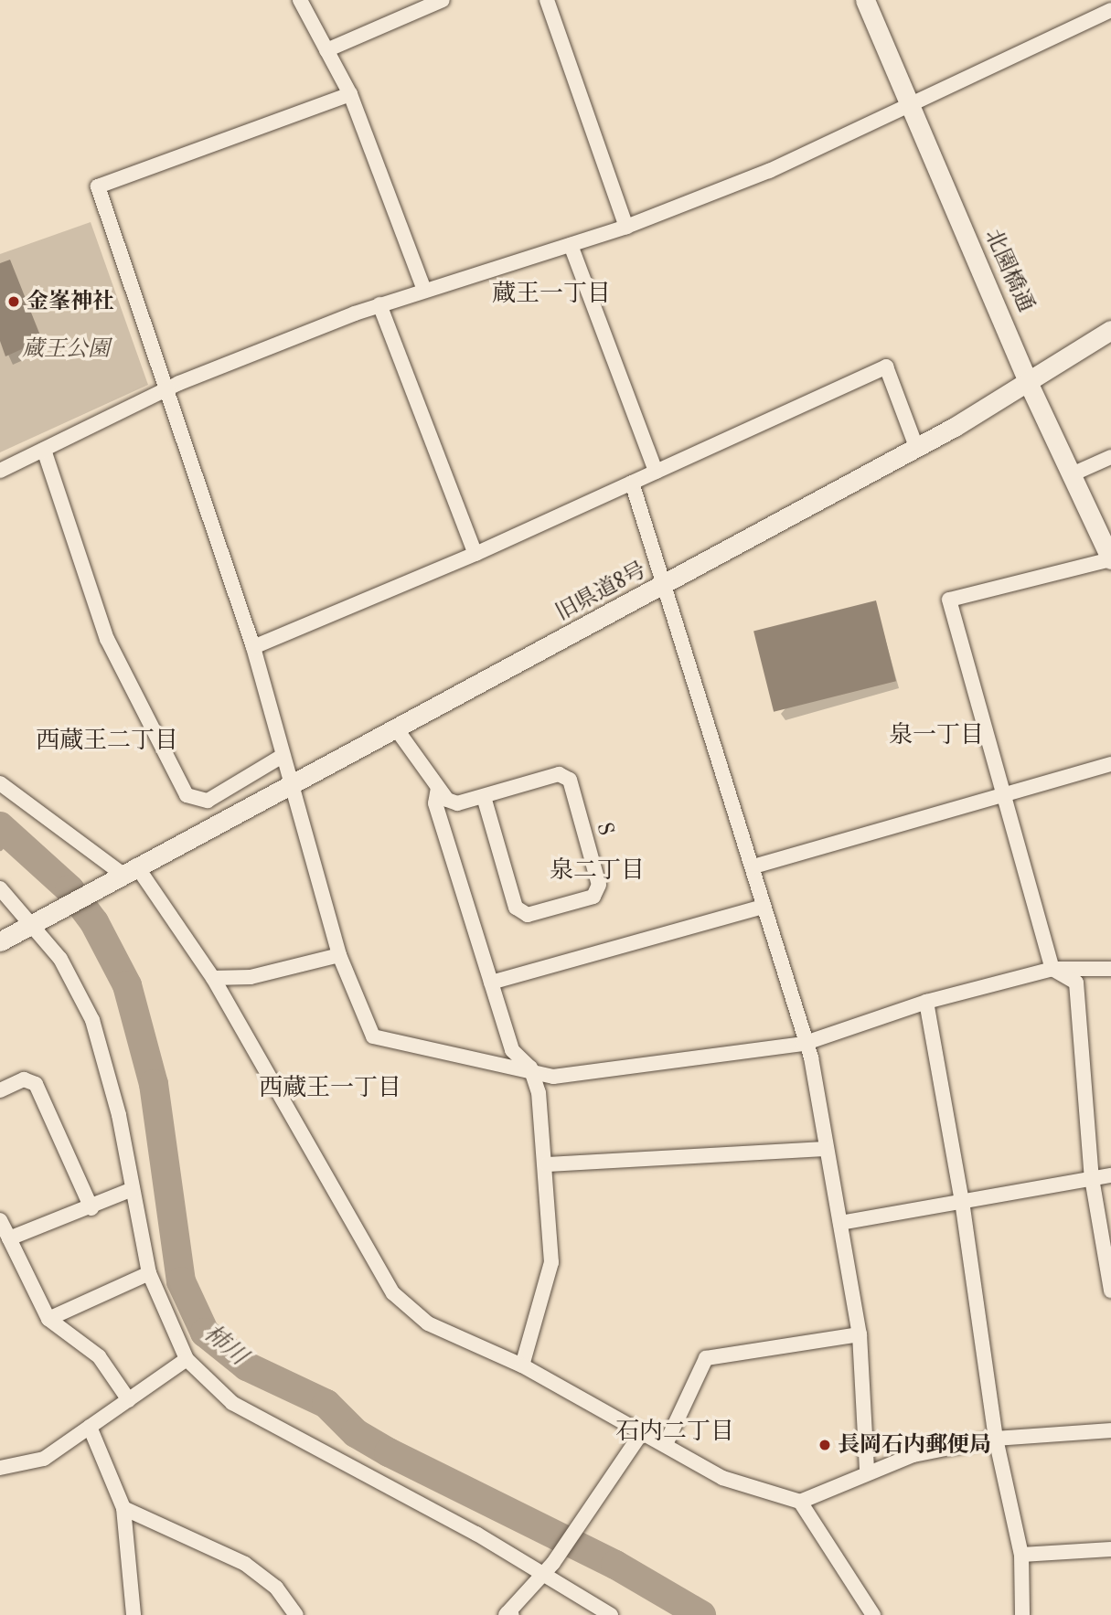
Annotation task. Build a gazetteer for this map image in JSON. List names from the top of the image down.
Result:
{
  "streets": {
    "street": ["北園橋通", "旧県道8号", "S"]
  },
  "crossings": [
    ["北園橋通", "旧県道8号"],
    ["旧県道8号", "S"]
  ],
  "districts": [
    "蔵王一丁目",
    "泉一丁目",
    "西蔵王二丁目",
    "泉二丁目",
    "西蔵王一丁目",
    "石内二丁目"
  ],
  "water": ["柿川"],
  "parks": ["蔵王公園"],
  "places": ["金峯神社", "長岡石内郵便局"]
}
